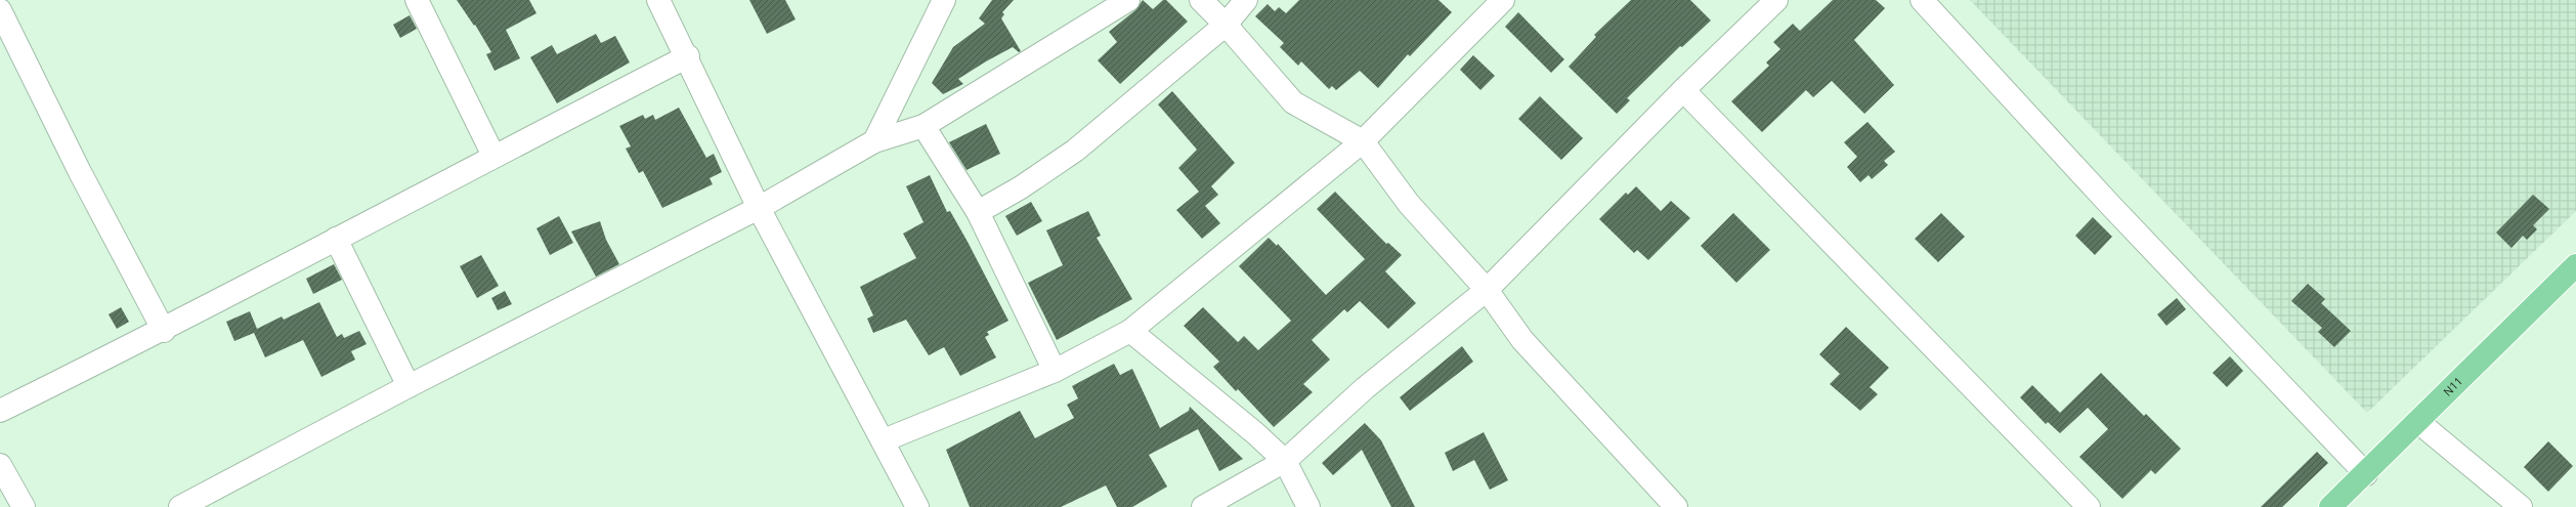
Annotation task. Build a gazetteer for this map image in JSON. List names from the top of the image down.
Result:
{
  "streets": {
    "main road": ["N11"]
  }
}
